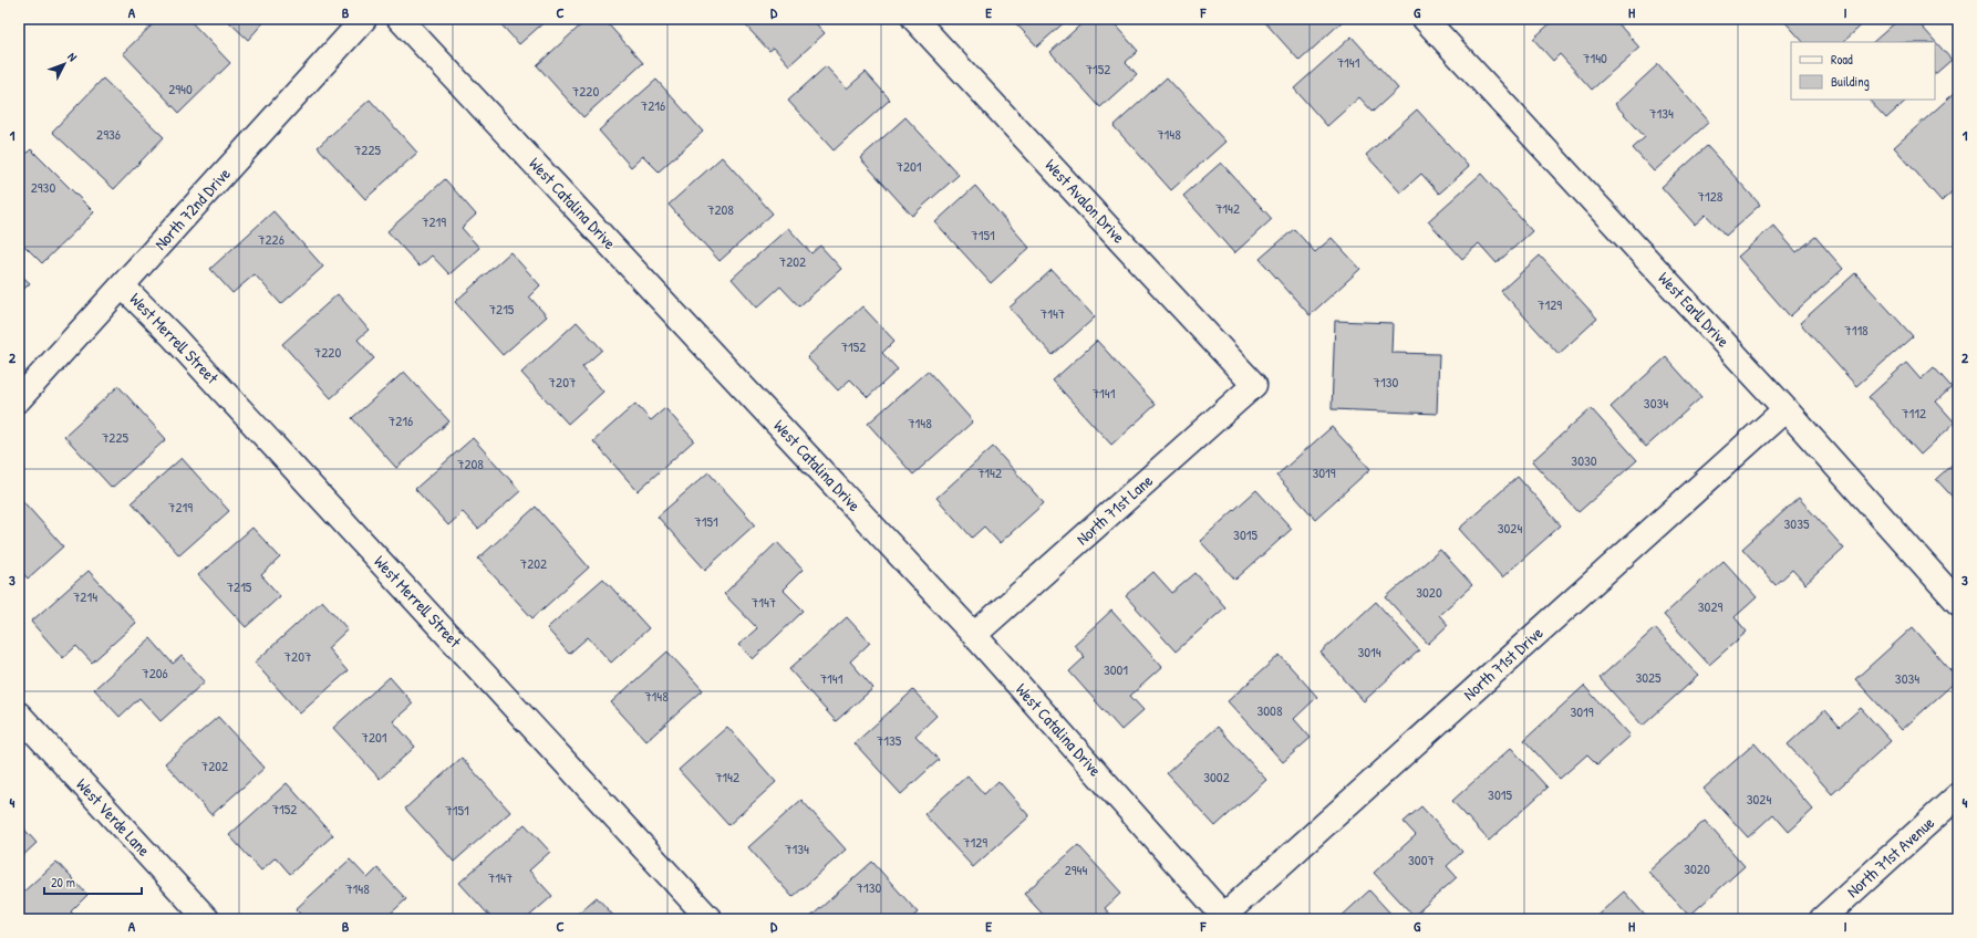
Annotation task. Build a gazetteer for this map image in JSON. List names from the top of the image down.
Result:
{
  "streets": {
    "street": [
      "West Avalon Drive",
      "West Catalina Drive",
      "North 72nd Drive",
      "West Earll Drive",
      "West Merrell Street",
      "North 71st Lane",
      "North 71st Drive",
      "West Verde Lane",
      "North 71st Avenue"
    ]
  },
  "crossings": [
    ["West Avalon Drive", "North 71st Lane"],
    ["West Catalina Drive", "North 71st Lane"],
    ["West Catalina Drive", "North 71st Drive"],
    ["North 72nd Drive", "West Merrell Street"],
    ["West Earll Drive", "North 71st Drive"]
  ],
  "house_numbers": [
    "7140",
    "7141",
    "7152",
    "2940",
    "7220",
    "7216",
    "7134",
    "2936",
    "7148",
    "7225",
    "7201",
    "2930",
    "7128",
    "7142",
    "7208",
    "7219",
    "7151",
    "7226",
    "7202",
    "7129",
    "7215",
    "7147",
    "7118",
    "7152",
    "7220",
    "7207",
    "7130",
    "7141",
    "3034",
    "7112",
    "7216",
    "7148",
    "7225",
    "3030",
    "7208",
    "7142",
    "3019",
    "7219",
    "7151",
    "3035",
    "3024",
    "3015",
    "7202",
    "7215",
    "3020",
    "7214",
    "7147",
    "3029",
    "3014",
    "7207",
    "3001",
    "7206",
    "3025",
    "7141",
    "3034",
    "7148",
    "3008",
    "3019",
    "7201",
    "7135",
    "7202",
    "7142",
    "3002",
    "3015",
    "3024",
    "7152",
    "7151",
    "7129",
    "7134",
    "3007",
    "3020",
    "2944",
    "7147",
    "7130",
    "7148"
  ],
  "legend": ["Road", "Building"],
  "scale_bar": "20 m",
  "north": "top right",
  "grid": {
    "columns": [
      "A",
      "B",
      "C",
      "D",
      "E",
      "F",
      "G",
      "H",
      "I"
    ],
    "rows": [
      "1",
      "2",
      "3",
      "4"
    ]
  }
}
